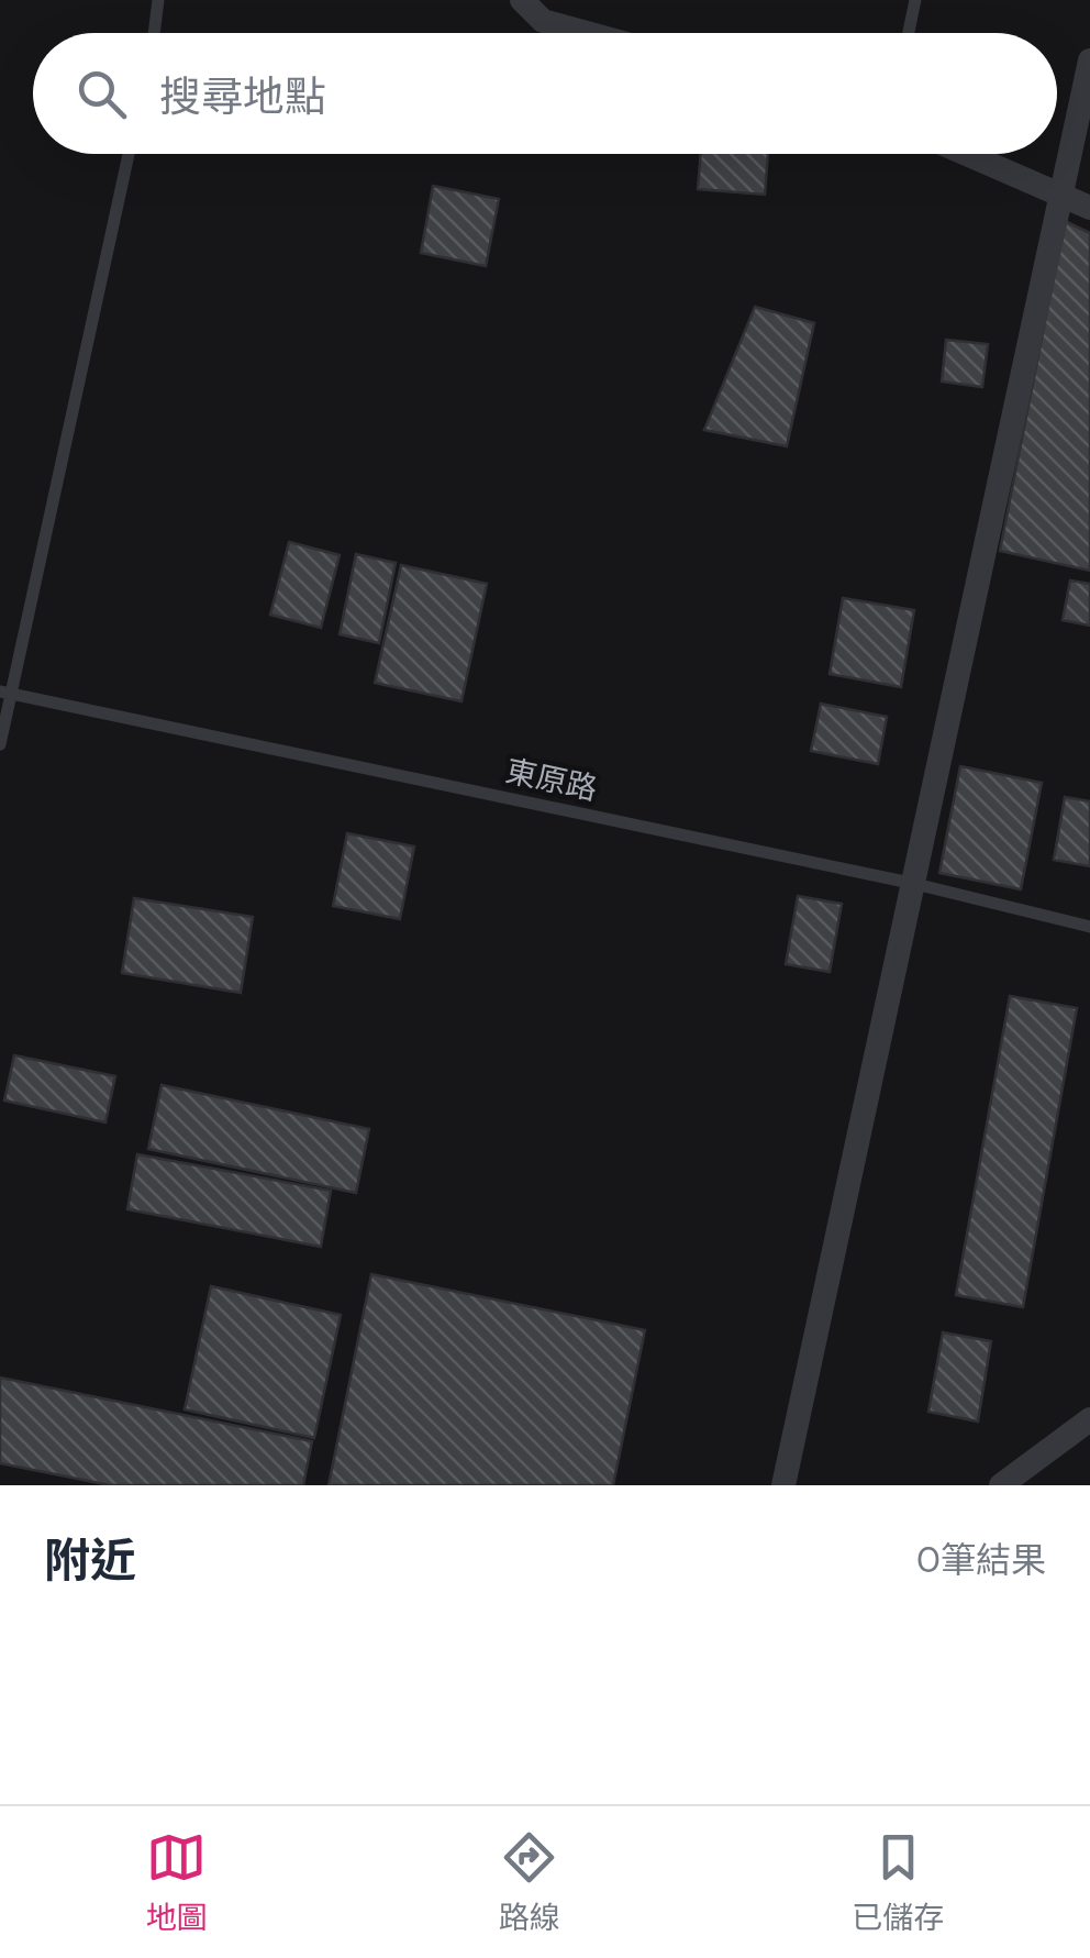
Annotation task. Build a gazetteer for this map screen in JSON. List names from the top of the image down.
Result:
{
  "streets": {
    "lane": ["東原路"]
  },
  "page": {
    "search": "搜尋地點",
    "heading": ["附近", "0筆結果"],
    "nav": ["地圖", "路線", "已儲存"]
  }
}
